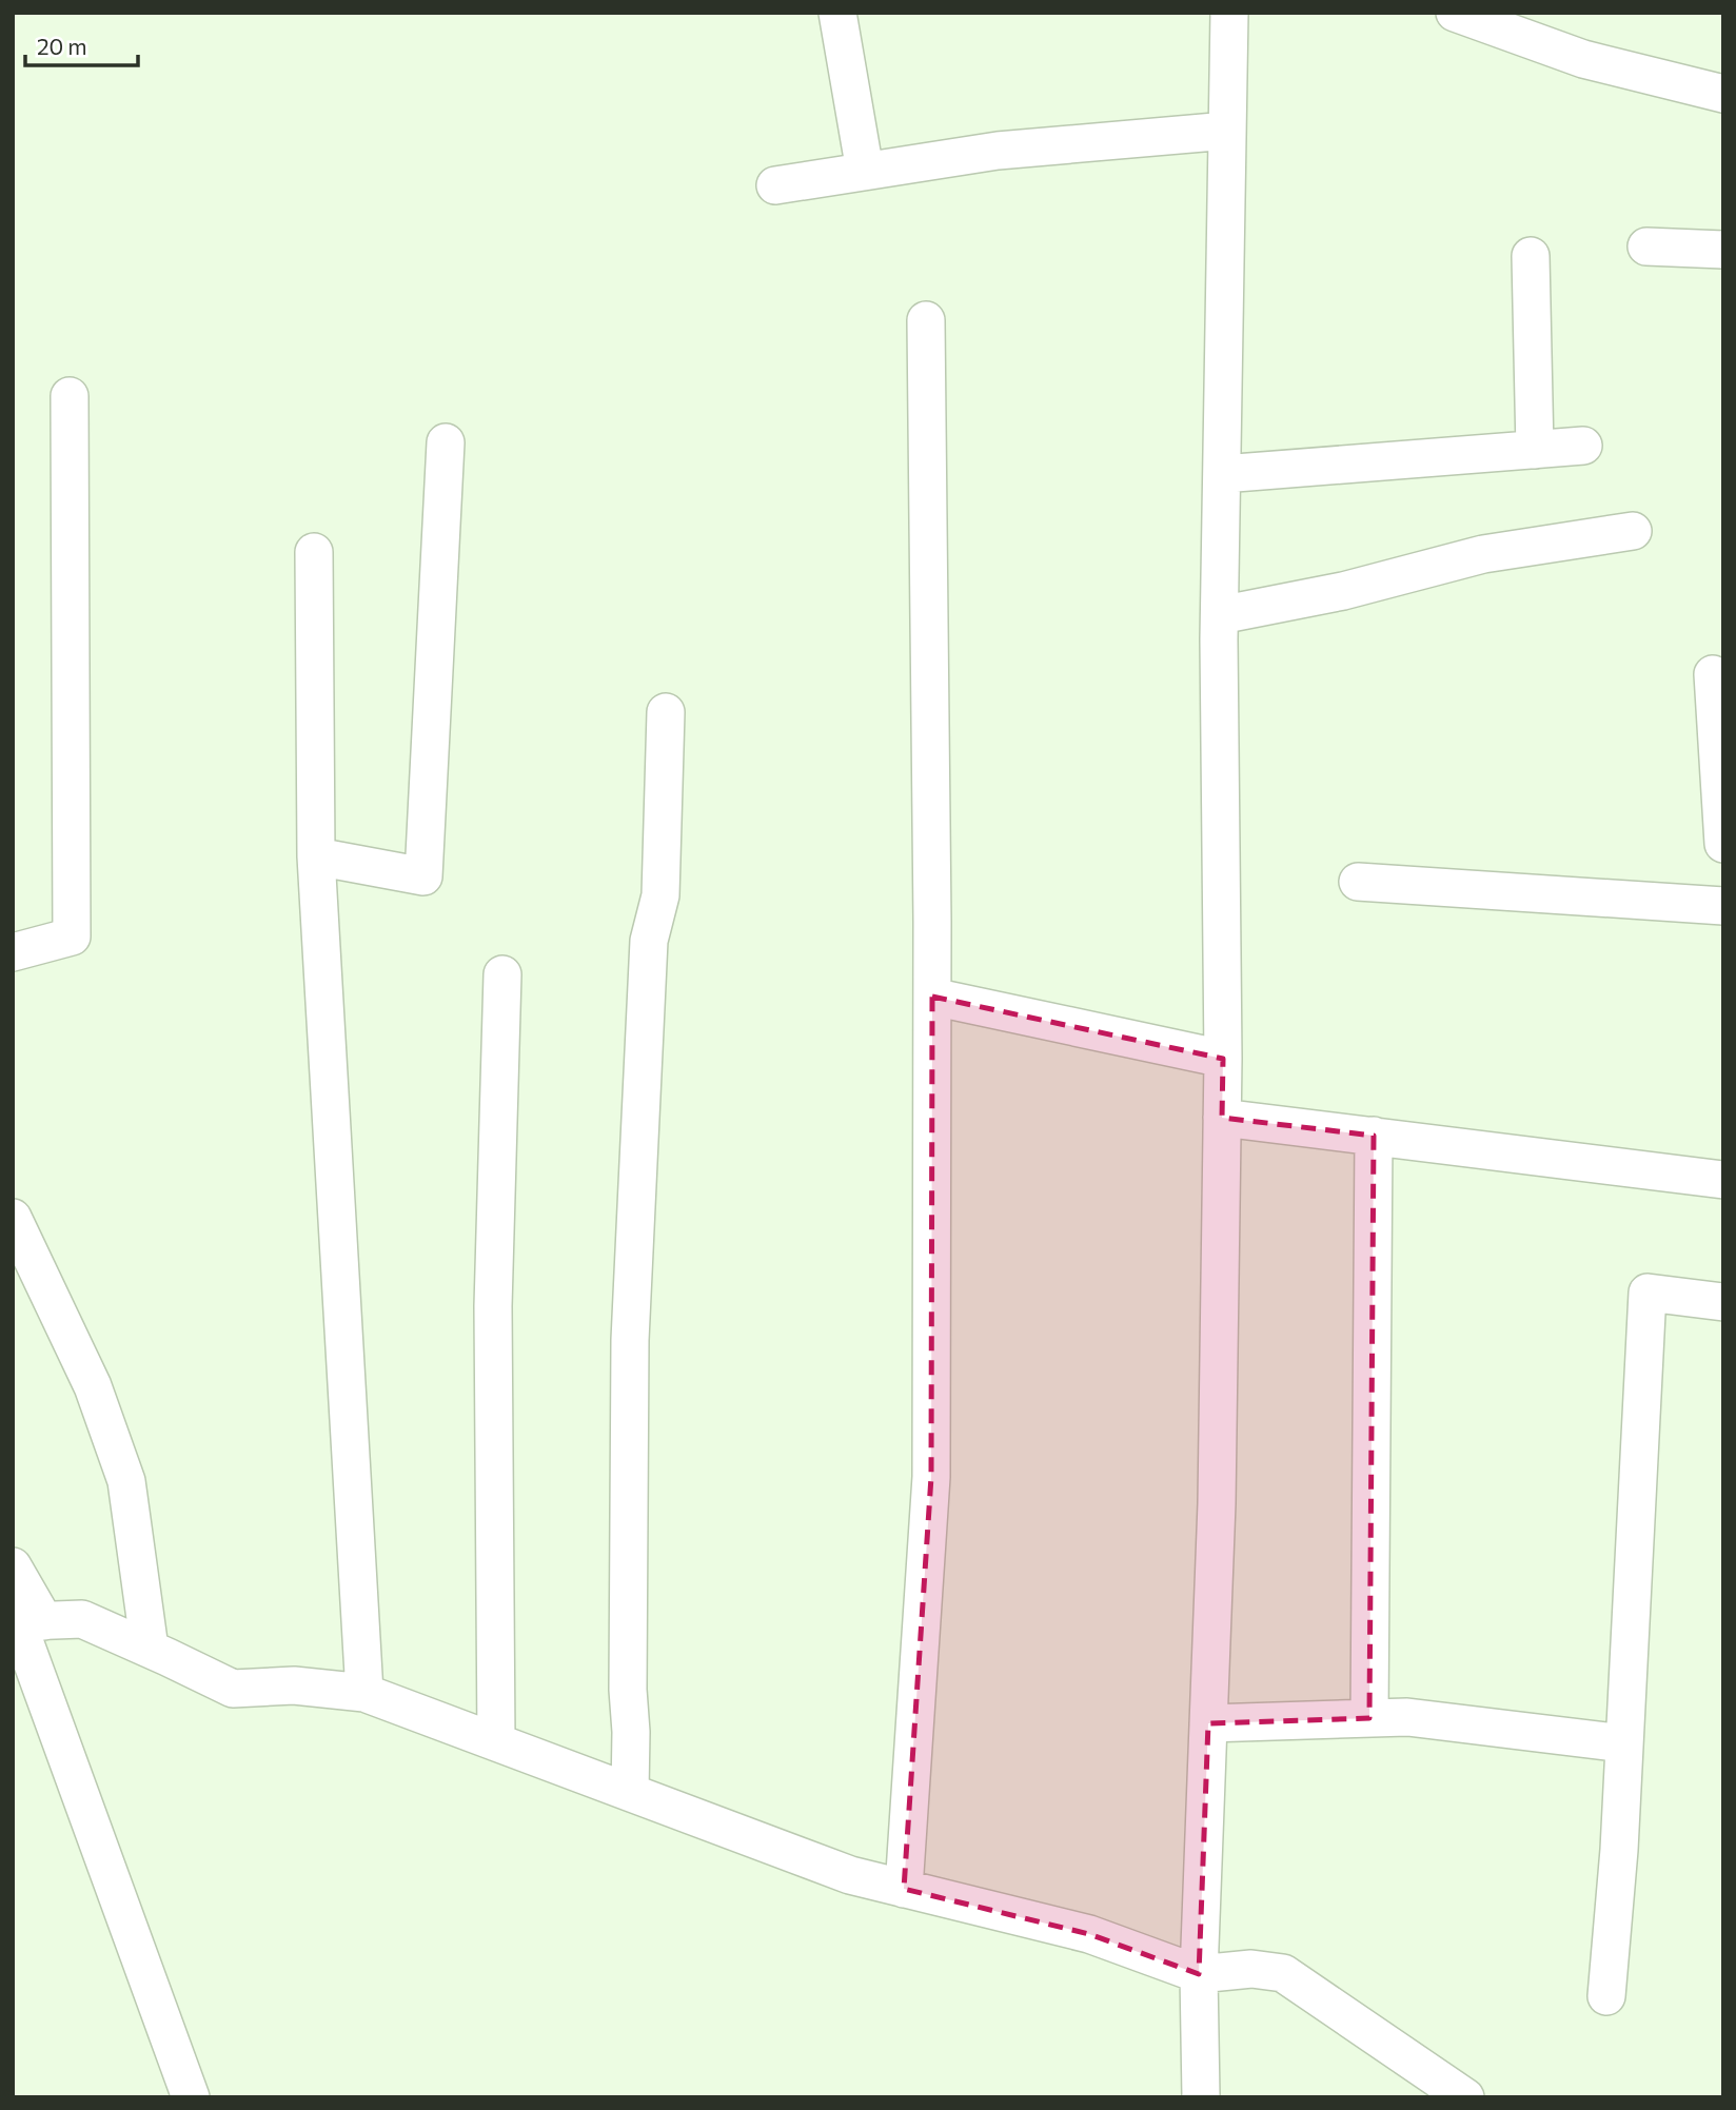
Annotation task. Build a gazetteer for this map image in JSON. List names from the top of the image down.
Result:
{
  "scale_bar": "20 m"
}
